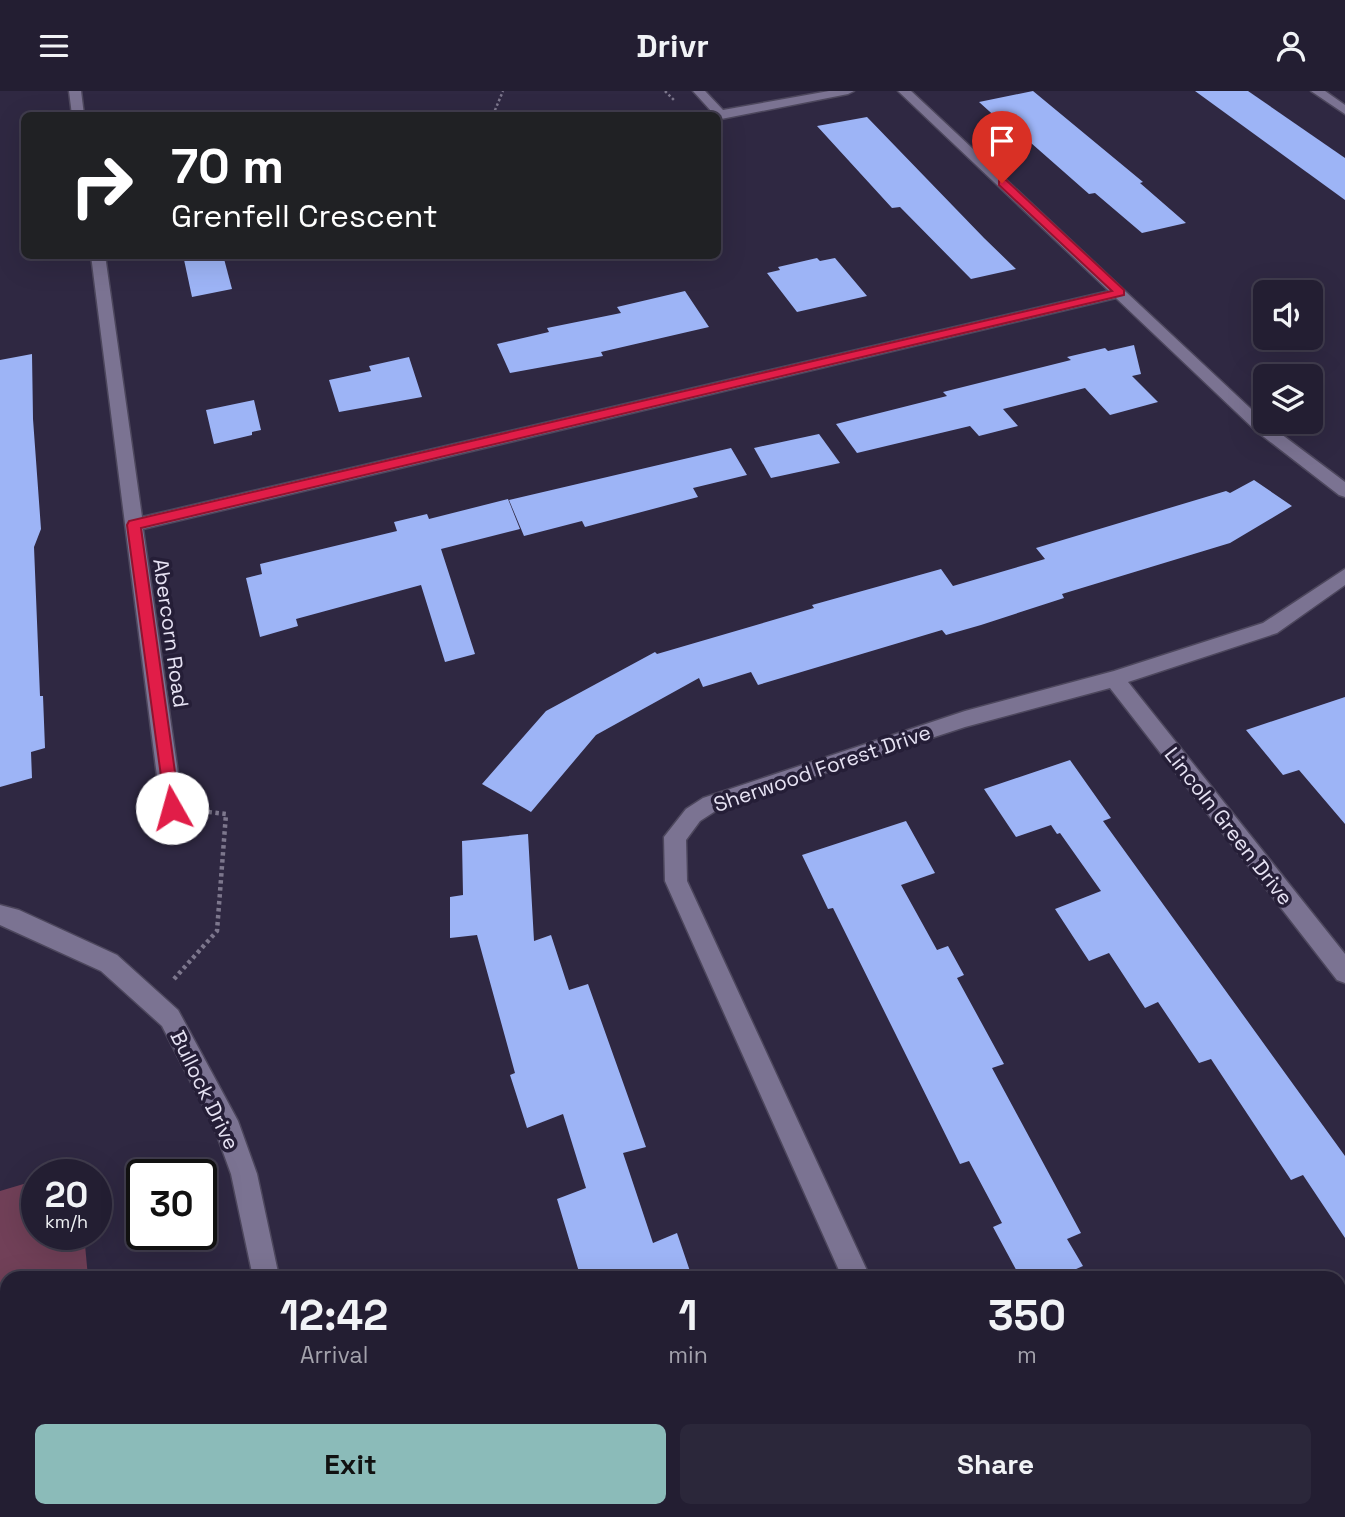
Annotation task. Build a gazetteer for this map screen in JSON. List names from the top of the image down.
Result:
{
  "streets": {
    "street": [
      "Abercorn Road",
      "Sherwood Forest Drive",
      "Lincoln Green Drive",
      "Bullock Drive"
    ]
  },
  "crossings": [
    ["Sherwood Forest Drive", "Lincoln Green Drive"]
  ],
  "page": {
    "header": "Drivr",
    "turn": ["70 m", "Grenfell Crescent"],
    "speed": "20 km/h",
    "limit": "30",
    "eta": [
      "12:42",
      "Arrival",
      "1",
      "min",
      "350",
      "m"
    ],
    "buttons": ["Exit", "Share"]
  }
}
